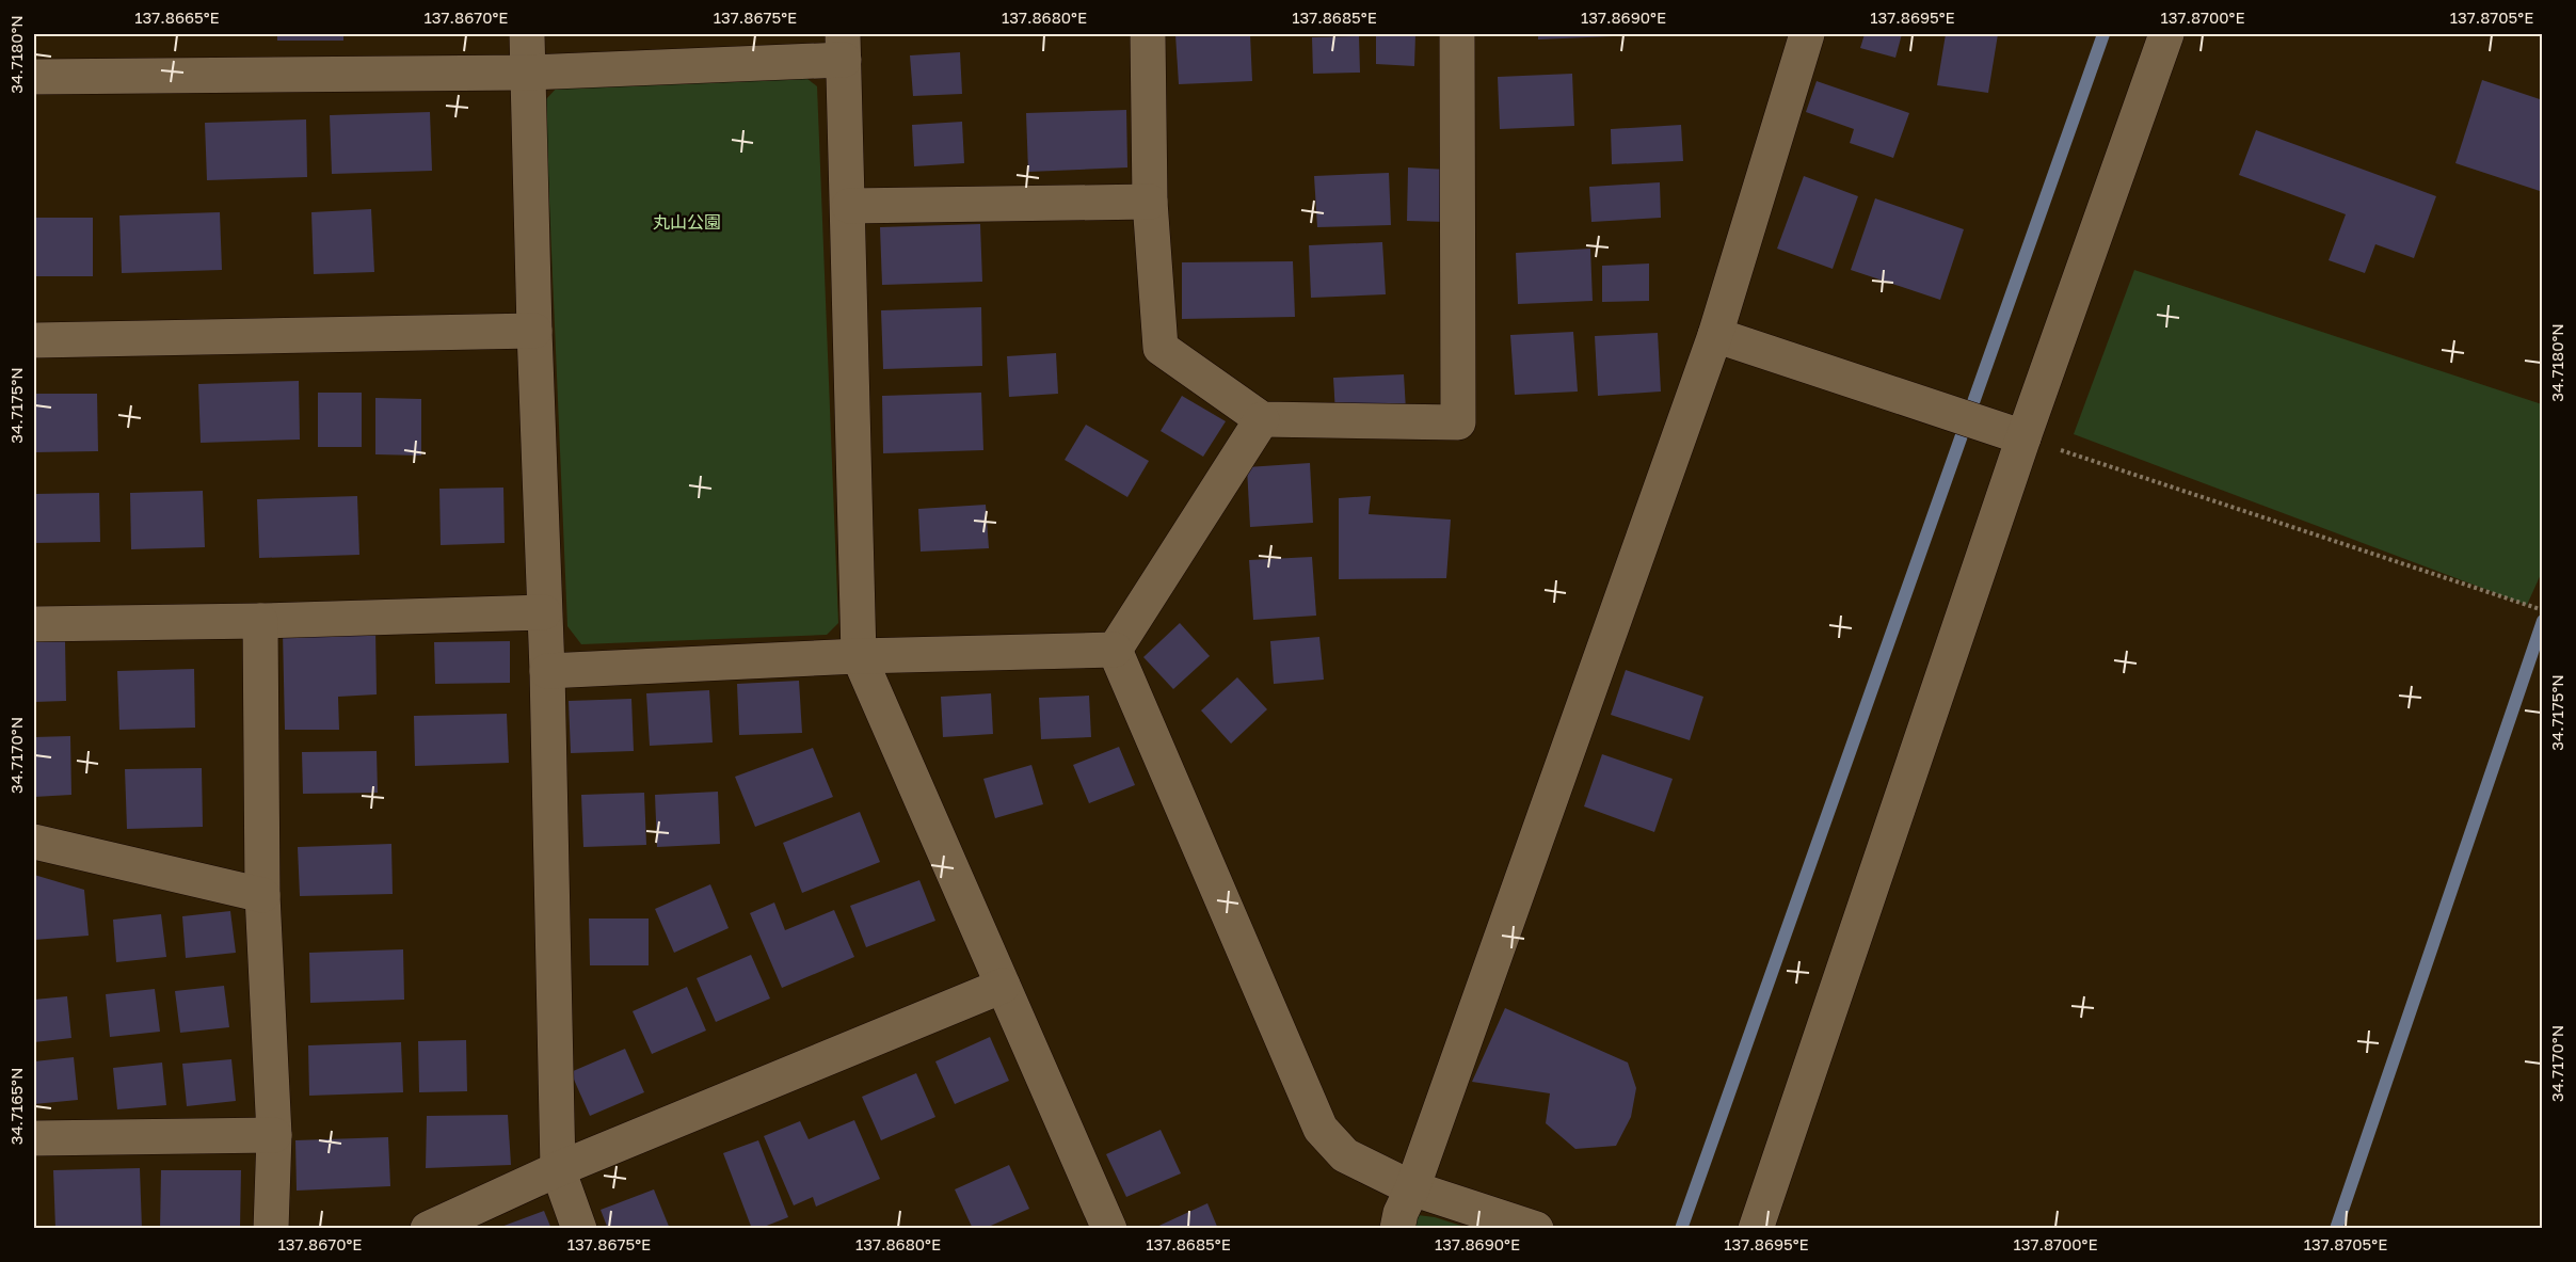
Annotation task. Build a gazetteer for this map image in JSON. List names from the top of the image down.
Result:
{
  "parks": ["丸山公園"],
  "coordinates": [
    "137.8665°E",
    "137.8670°E",
    "137.8675°E",
    "137.8680°E",
    "137.8685°E",
    "137.8690°E",
    "137.8695°E",
    "137.8700°E",
    "137.8705°E",
    "34.7180°N",
    "34.7175°N",
    "34.7170°N",
    "34.7165°N"
  ]
}
